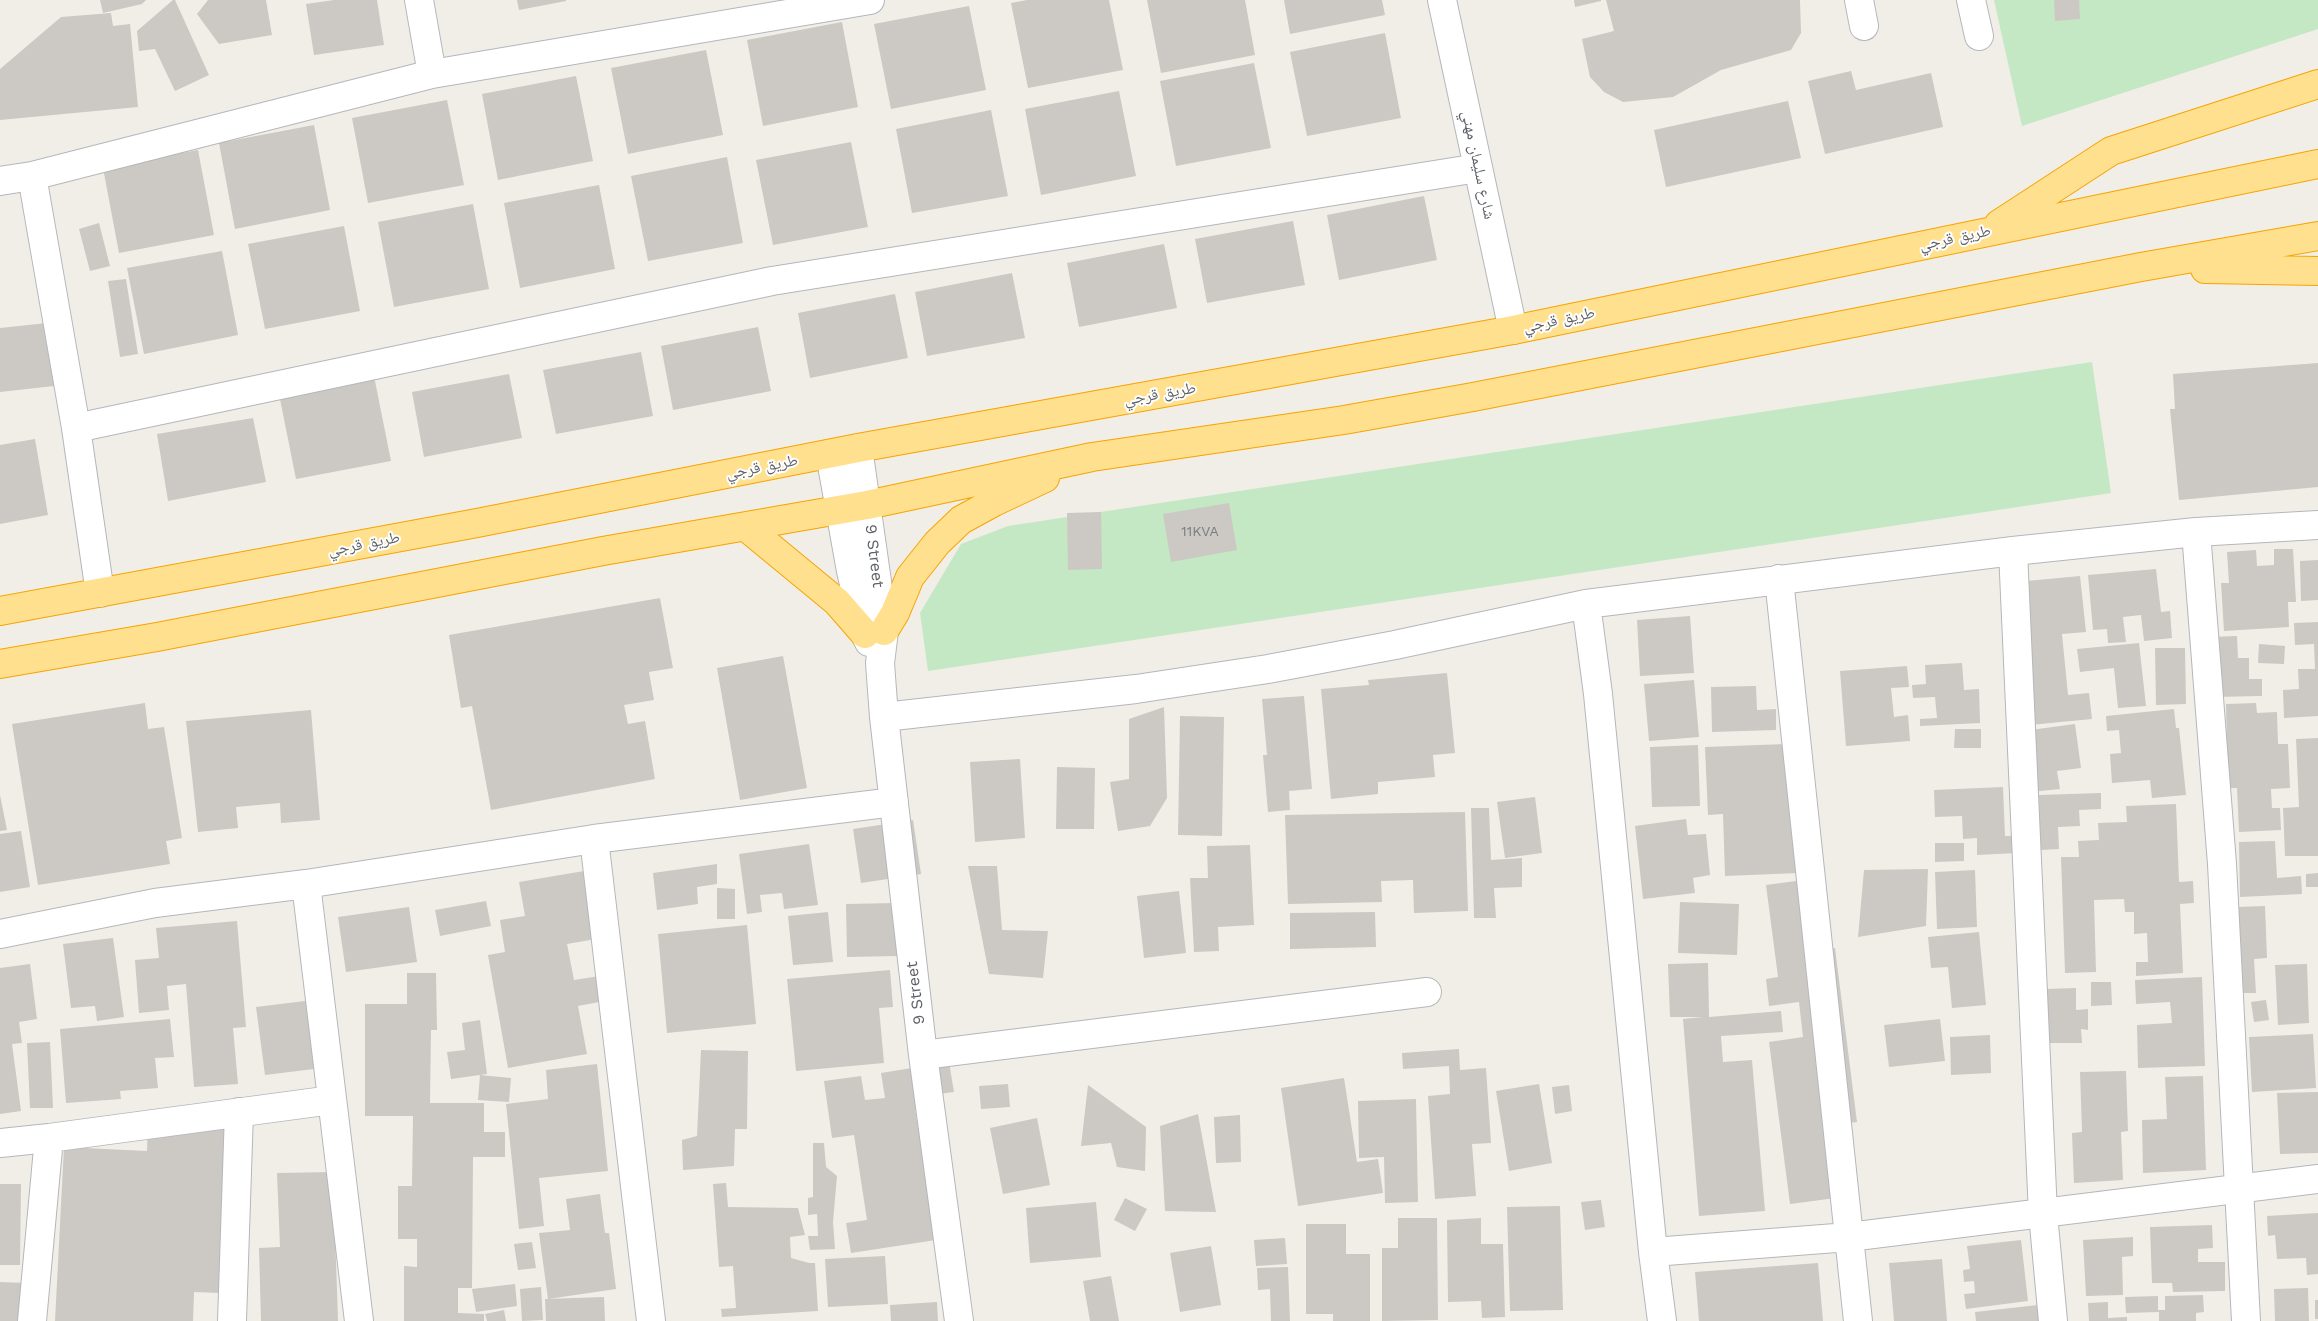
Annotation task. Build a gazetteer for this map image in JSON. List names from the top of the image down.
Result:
{
  "streets": {
    "highway": ["طريق قرجي"],
    "street": ["شارع سليمان مهني", "9 Street"]
  },
  "crossings": [
    ["شارع سليمان مهني", "طريق قرجي"],
    ["طريق قرجي", "9 Street"]
  ],
  "house_numbers": ["11KVA"]
}
